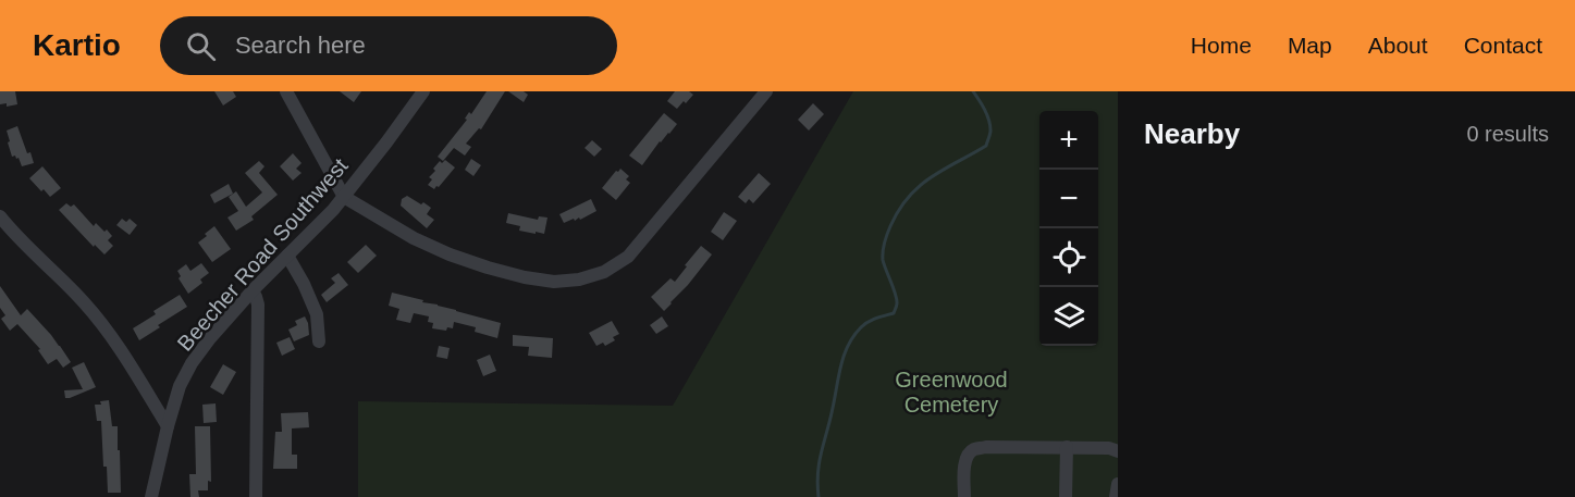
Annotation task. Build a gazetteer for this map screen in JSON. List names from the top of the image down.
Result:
{
  "streets": {
    "street": ["Beecher Road Southwest"]
  },
  "parks": ["Greenwood Cemetery"],
  "page": {
    "header": "Kartio",
    "search": "Search here",
    "nav": [
      "Home",
      "Map",
      "About",
      "Contact"
    ],
    "heading": ["Nearby", "0 results"],
    "map_buttons": ["+", "−"]
  }
}
